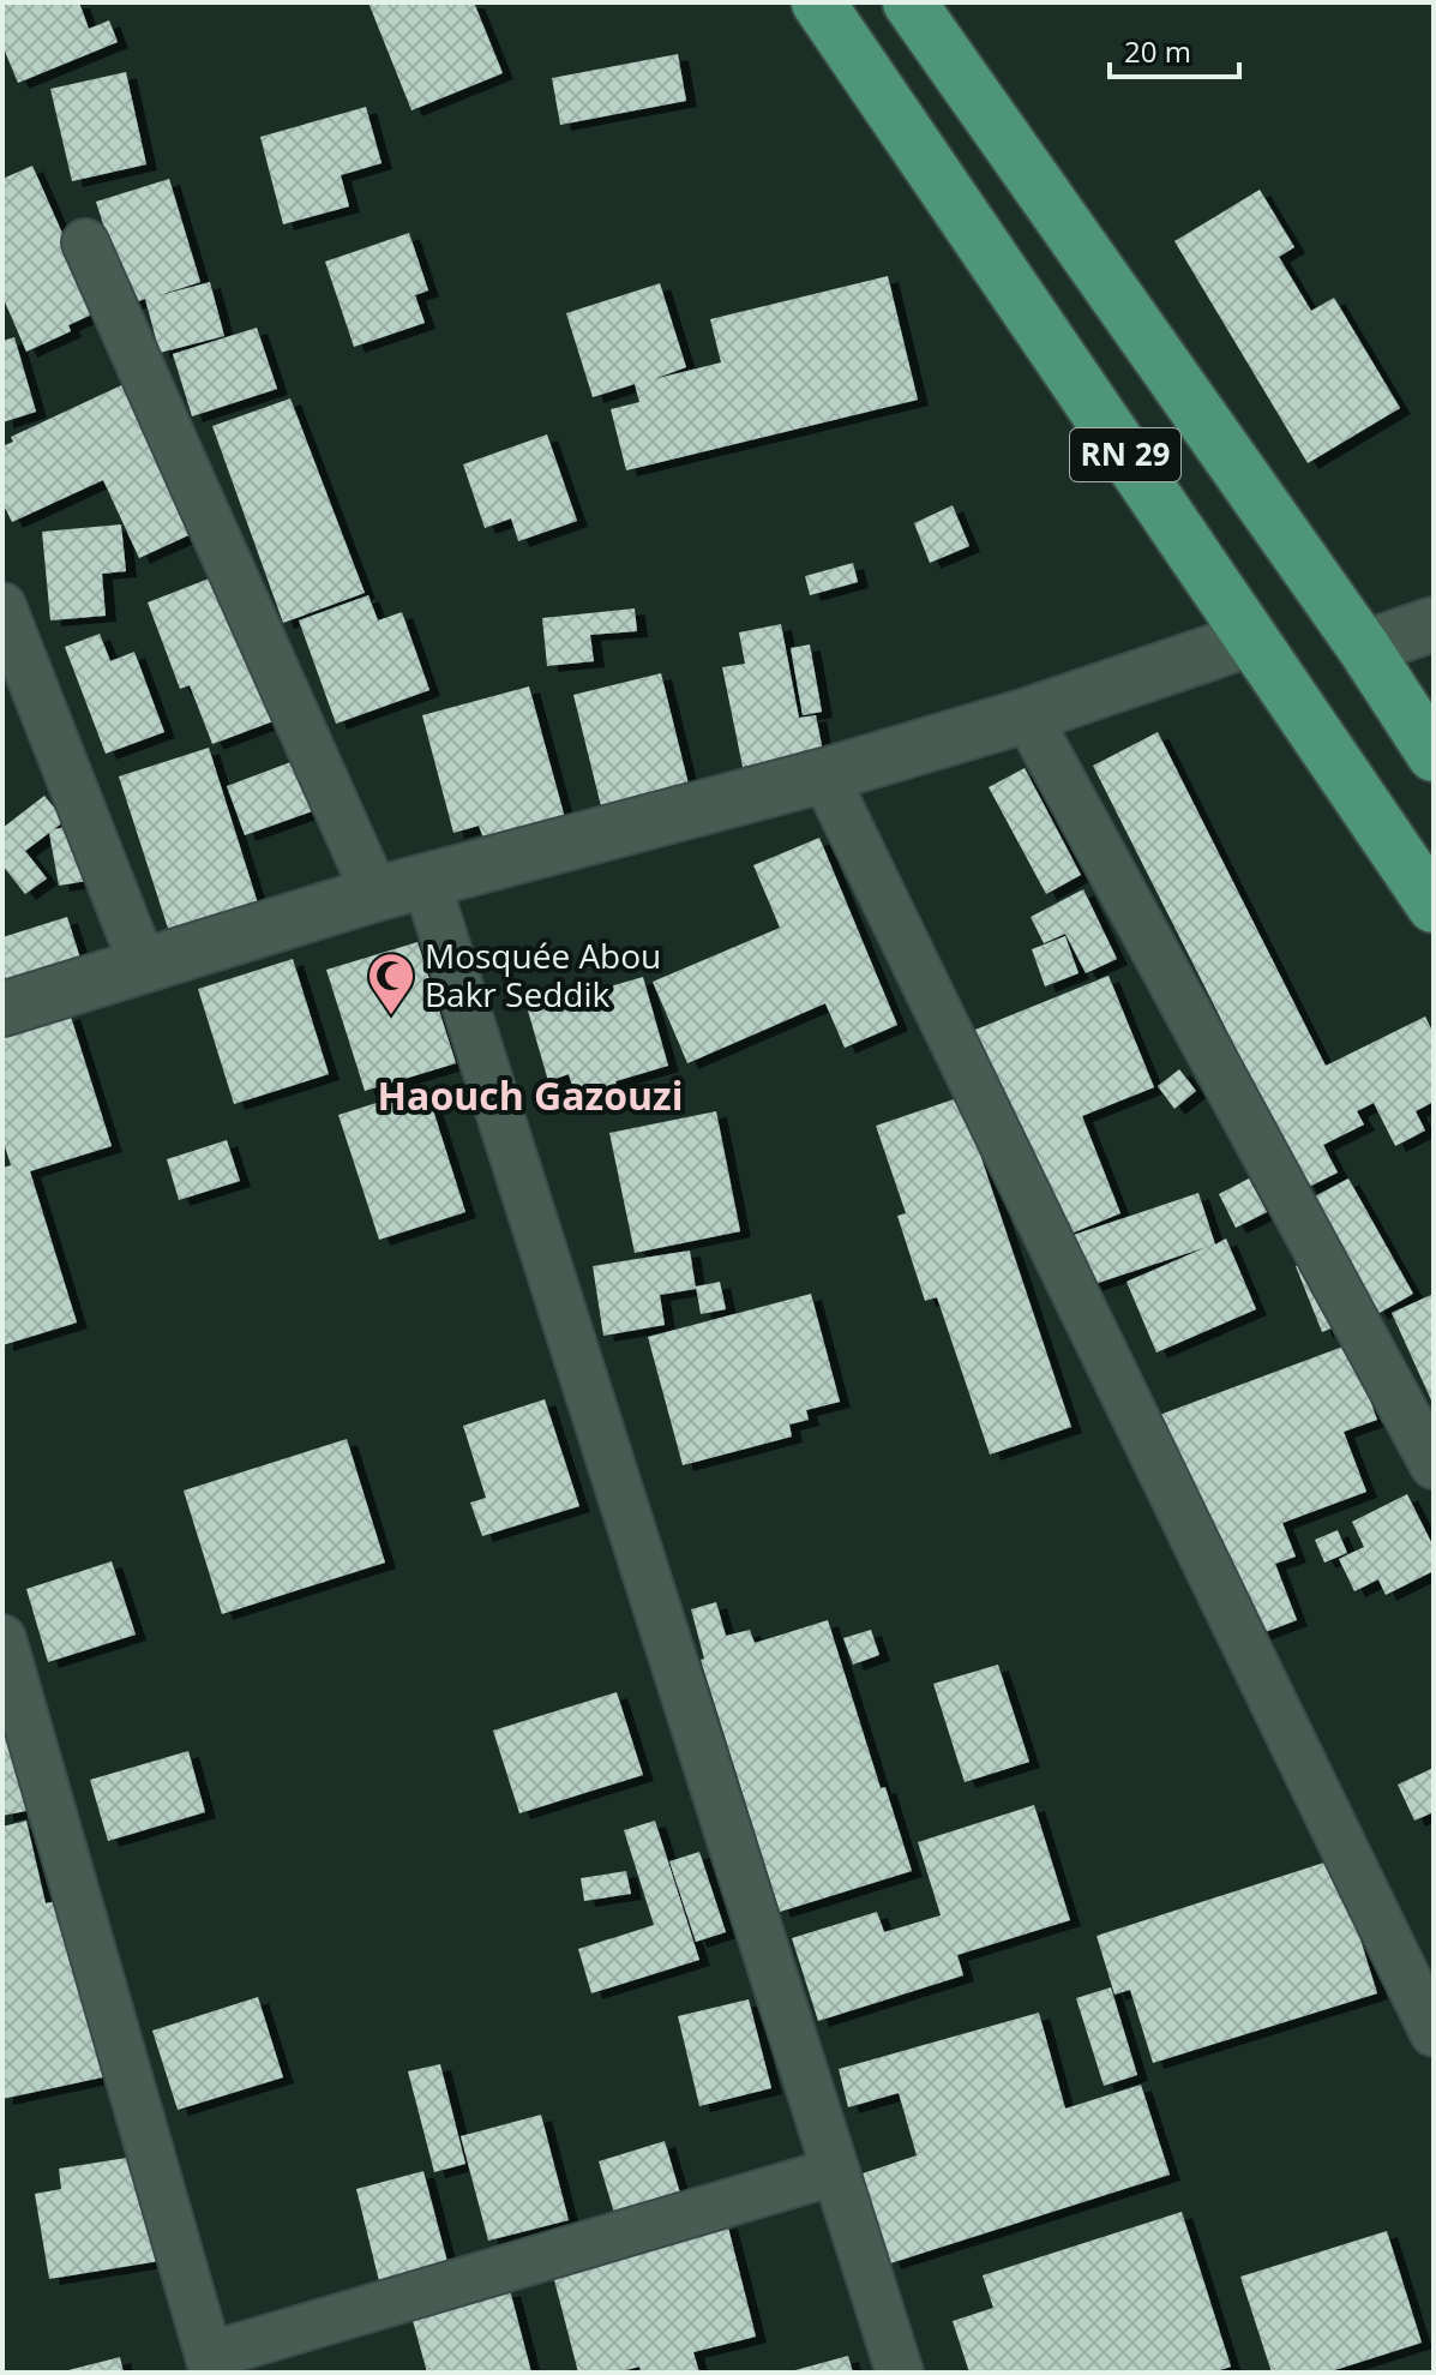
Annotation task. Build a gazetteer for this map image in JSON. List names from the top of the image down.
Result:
{
  "streets": {
    "highway": ["RN 29"]
  },
  "districts": ["Haouch Gazouzi"],
  "places": {
    "mosque": ["Mosquée Abou Bakr Seddik"]
  },
  "scale_bar": "20 m"
}
